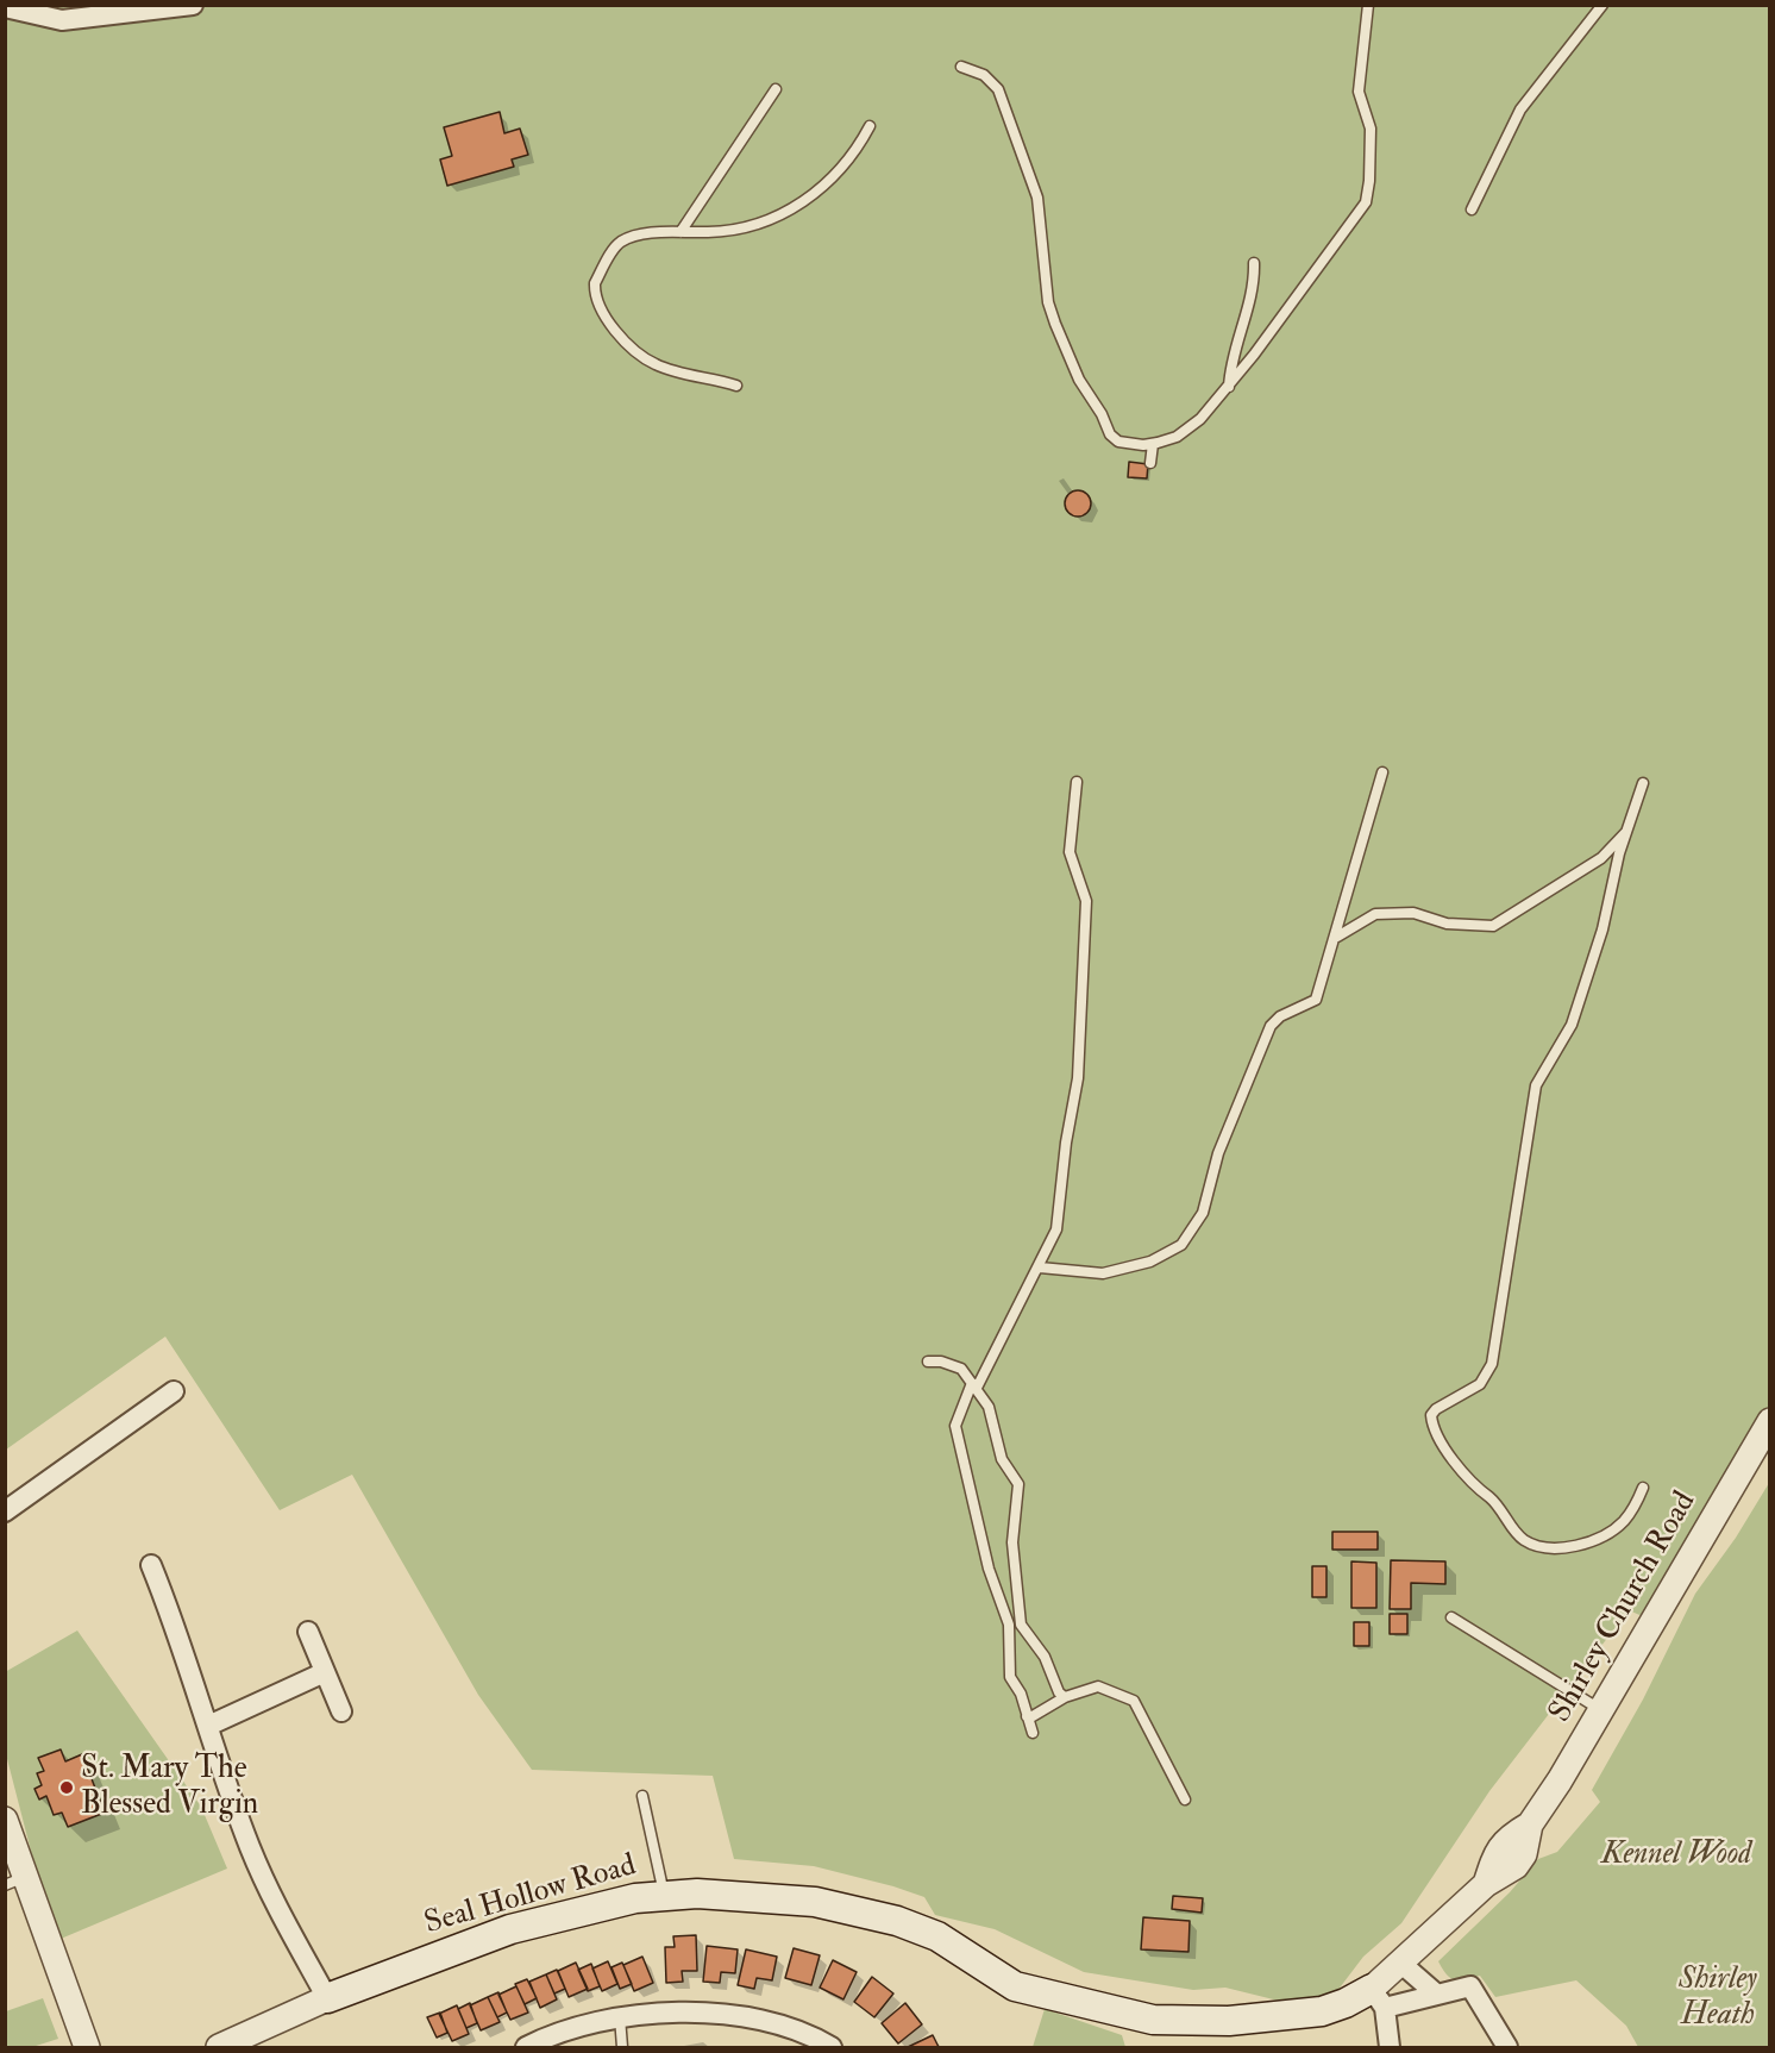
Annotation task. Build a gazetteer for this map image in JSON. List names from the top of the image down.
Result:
{
  "streets": {
    "main road": ["Seal Hollow Road"],
    "street": ["Shirley Church Road"]
  },
  "crossings": [
    ["Shirley Church Road", "Seal Hollow Road"]
  ],
  "parks": ["Kennel Wood", "Shirley Heath"],
  "places": ["St. Mary The Blessed Virgin"]
}
